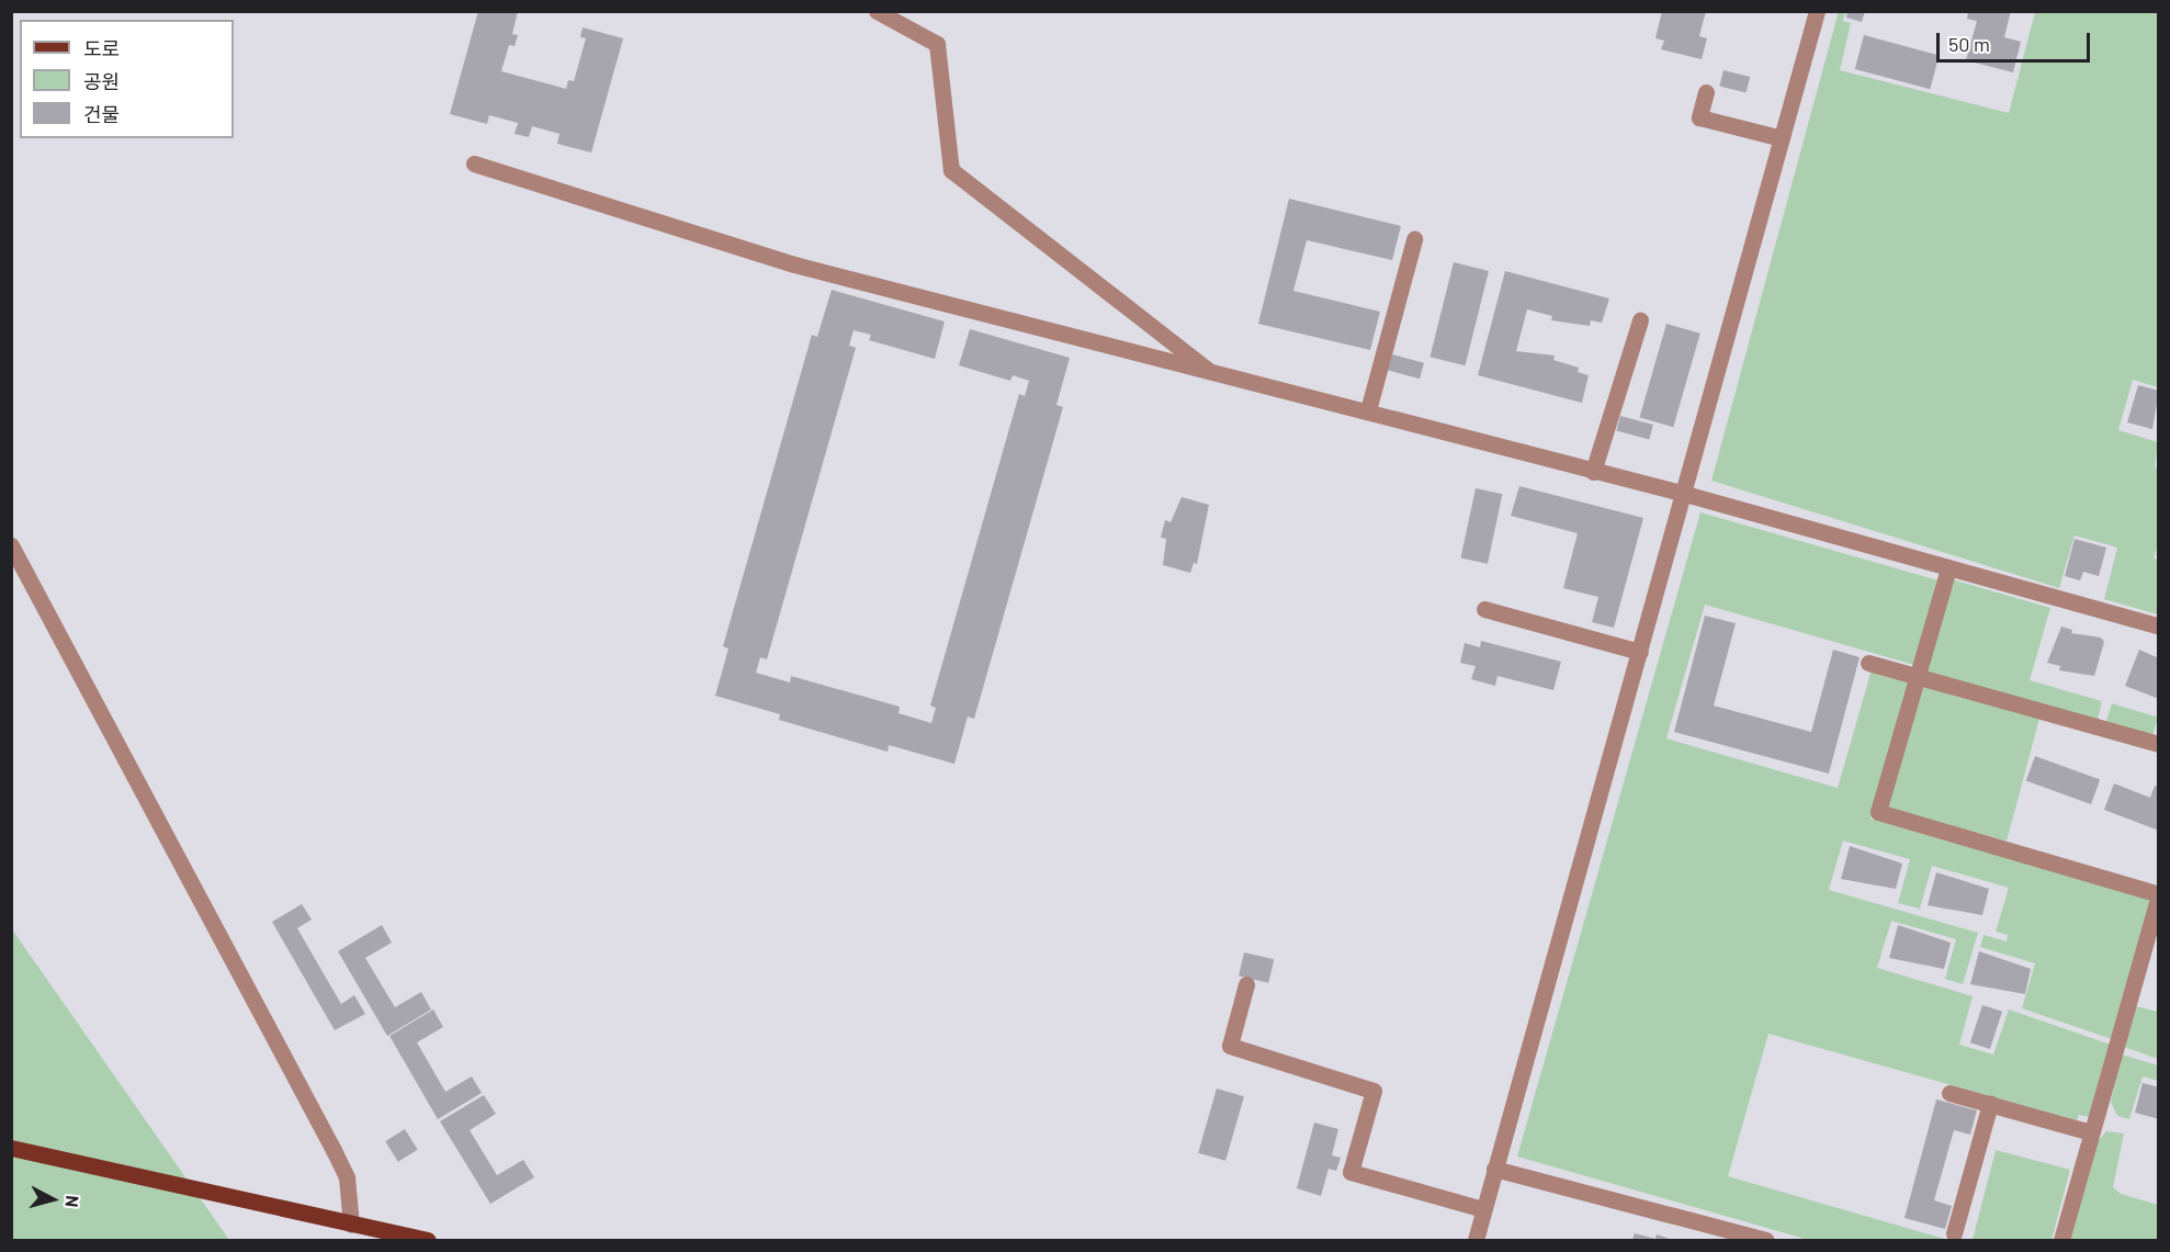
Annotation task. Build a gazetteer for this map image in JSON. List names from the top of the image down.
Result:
{
  "legend": ["도로", "공원", "건물"],
  "scale_bar": "50 m",
  "north": "right"
}
